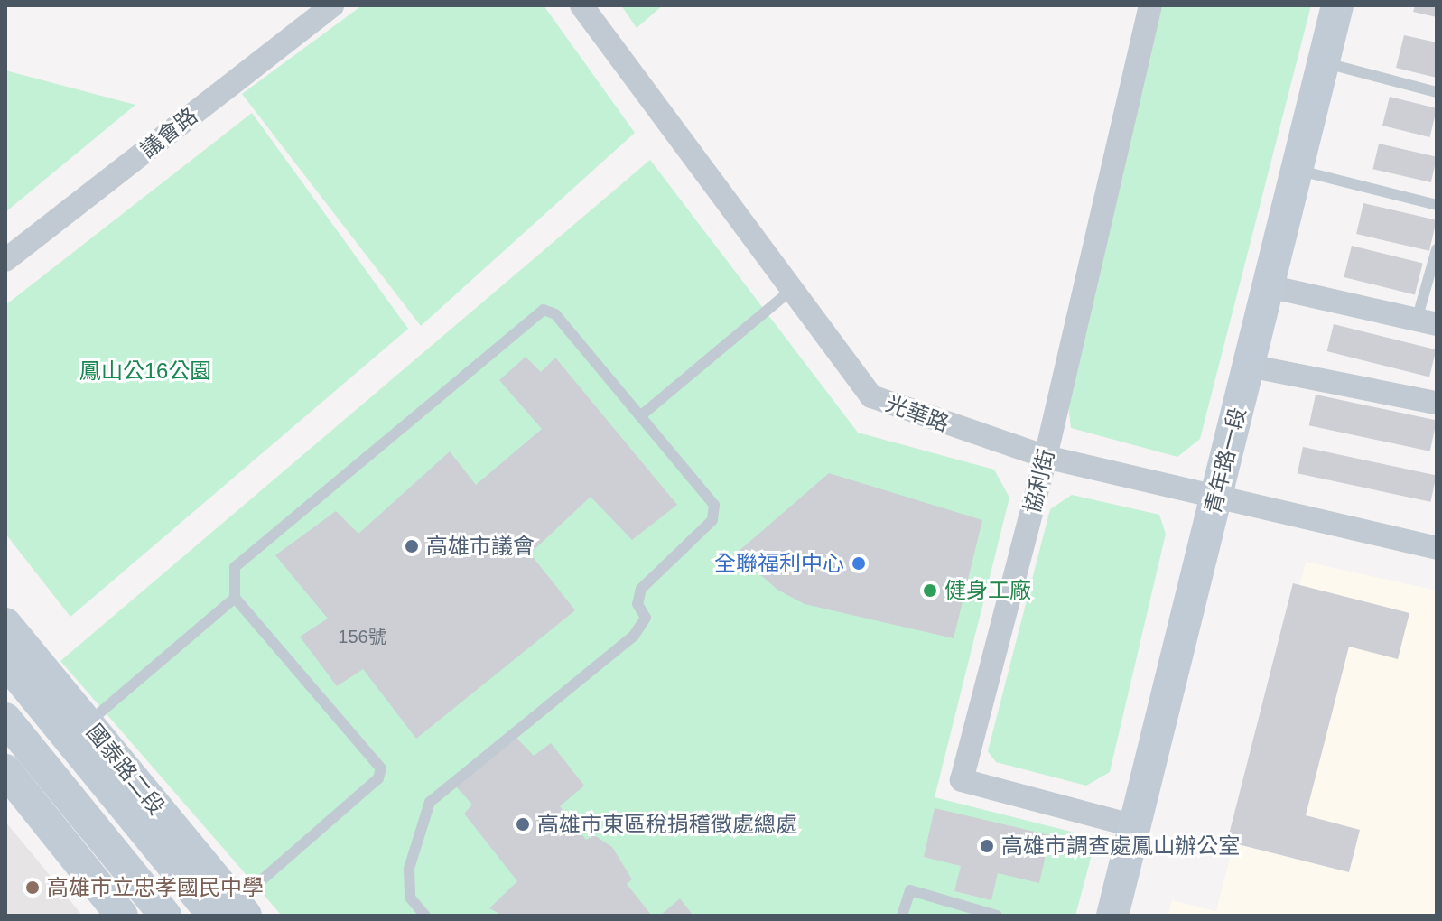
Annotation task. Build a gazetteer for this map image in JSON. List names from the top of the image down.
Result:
{
  "streets": {
    "street": [
      "議會路",
      "光華路",
      "青年路一段",
      "協利街",
      "國泰路二段"
    ]
  },
  "crossings": [
    ["光華路", "青年路一段"],
    ["光華路", "協利街"],
    ["青年路一段", "協利街"]
  ],
  "parks": ["鳳山公16公園"],
  "places": [
    "高雄市議會",
    "全聯福利中心",
    "健身工廠",
    "高雄市東區稅捐稽徵處總處",
    "高雄市調查處鳳山辦公室",
    "高雄市立忠孝國民中學"
  ],
  "house_numbers": ["156號"]
}
